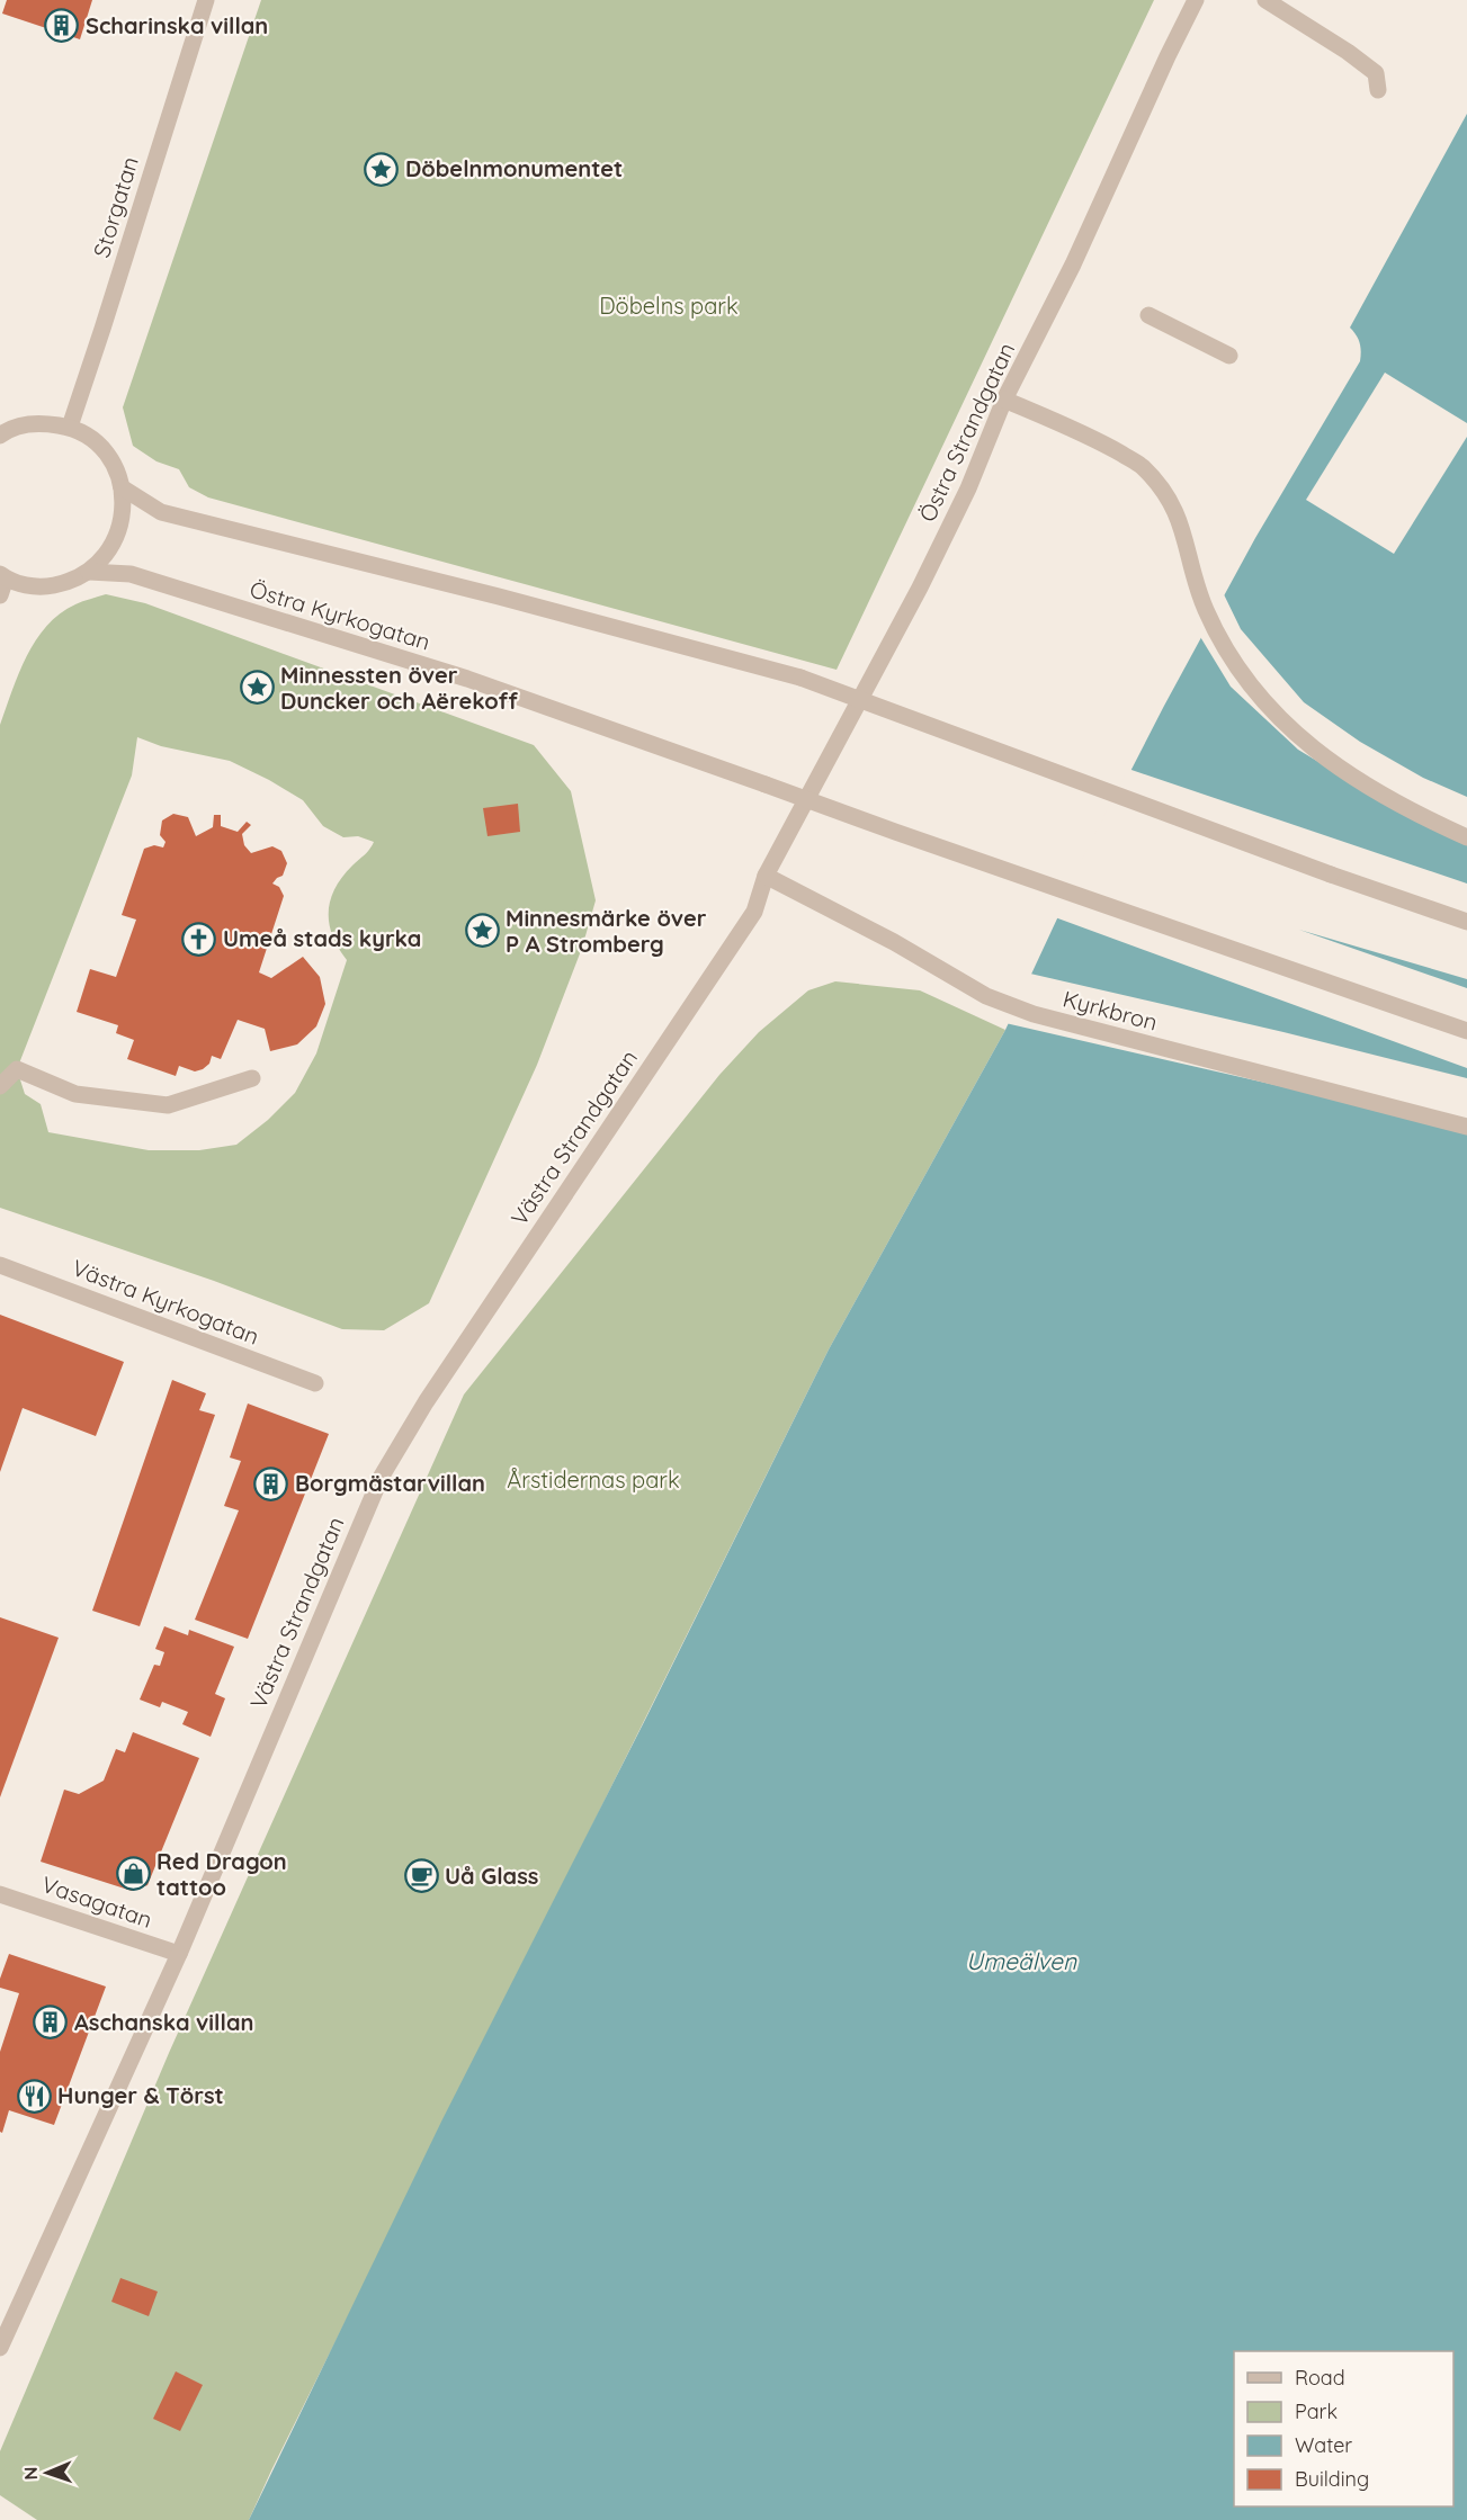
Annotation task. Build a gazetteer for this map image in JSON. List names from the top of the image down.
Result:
{
  "streets": {
    "street": [
      "Storgatan",
      "Östra Strandgatan",
      "Östra Kyrkogatan",
      "Kyrkbron",
      "Västra Strandgatan",
      "Västra Kyrkogatan",
      "Vasagatan"
    ]
  },
  "crossings": [
    ["Storgatan", "Östra Kyrkogatan"],
    ["Östra Strandgatan", "Kyrkbron"],
    ["Östra Strandgatan", "Västra Strandgatan"],
    ["Kyrkbron", "Västra Strandgatan"],
    ["Västra Strandgatan", "Vasagatan"]
  ],
  "water": ["Umeälven"],
  "parks": ["Döbelns park", "Årstidernas park"],
  "places": {
    "building": ["Scharinska villan", "Borgmästarvillan", "Aschanska villan"],
    "place": ["Döbelnmonumentet", "Minnessten över Duncker och Aërekoff", "Minnesmärke över P A Stromberg"],
    "church": ["Umeå stads kyrka"],
    "shop": ["Red Dragon tattoo"],
    "cafe": ["Uå Glass"],
    "restaurant": ["Hunger & Törst"]
  },
  "legend": [
    "Road",
    "Park",
    "Water",
    "Building"
  ],
  "north": "left"
}
